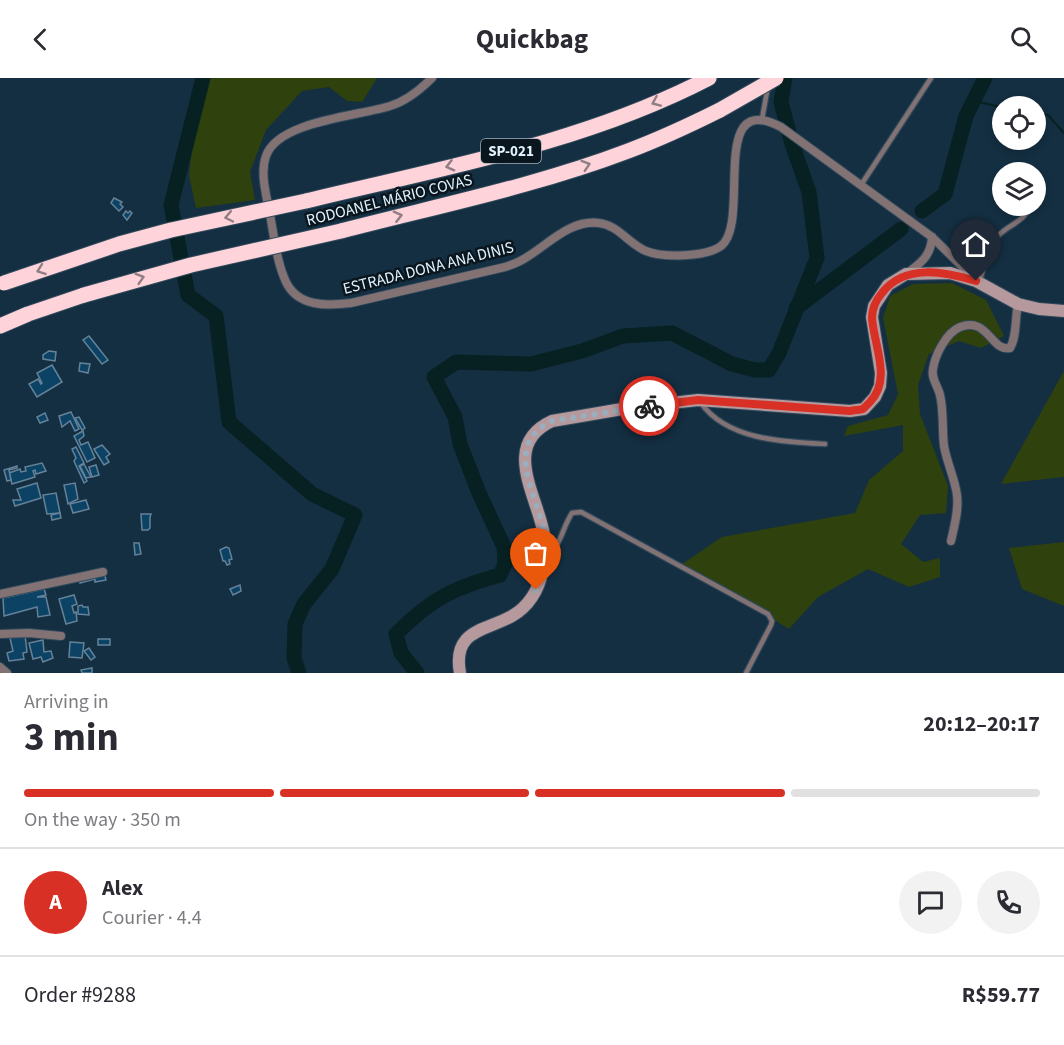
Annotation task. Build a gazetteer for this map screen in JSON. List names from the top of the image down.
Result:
{
  "streets": {
    "highway": ["SP-021", "RODOANEL MÁRIO COVAS"],
    "street": ["ESTRADA DONA ANA DINIS"]
  },
  "page": {
    "header": "Quickbag",
    "heading": ["3 min", "Arriving in", "20:12–20:17"],
    "panel": [
      "Alex",
      "Courier · 4.4",
      "Order #9288",
      "R$59.77"
    ],
    "bar": "On the way · 350 m",
    "round": "A"
  }
}
